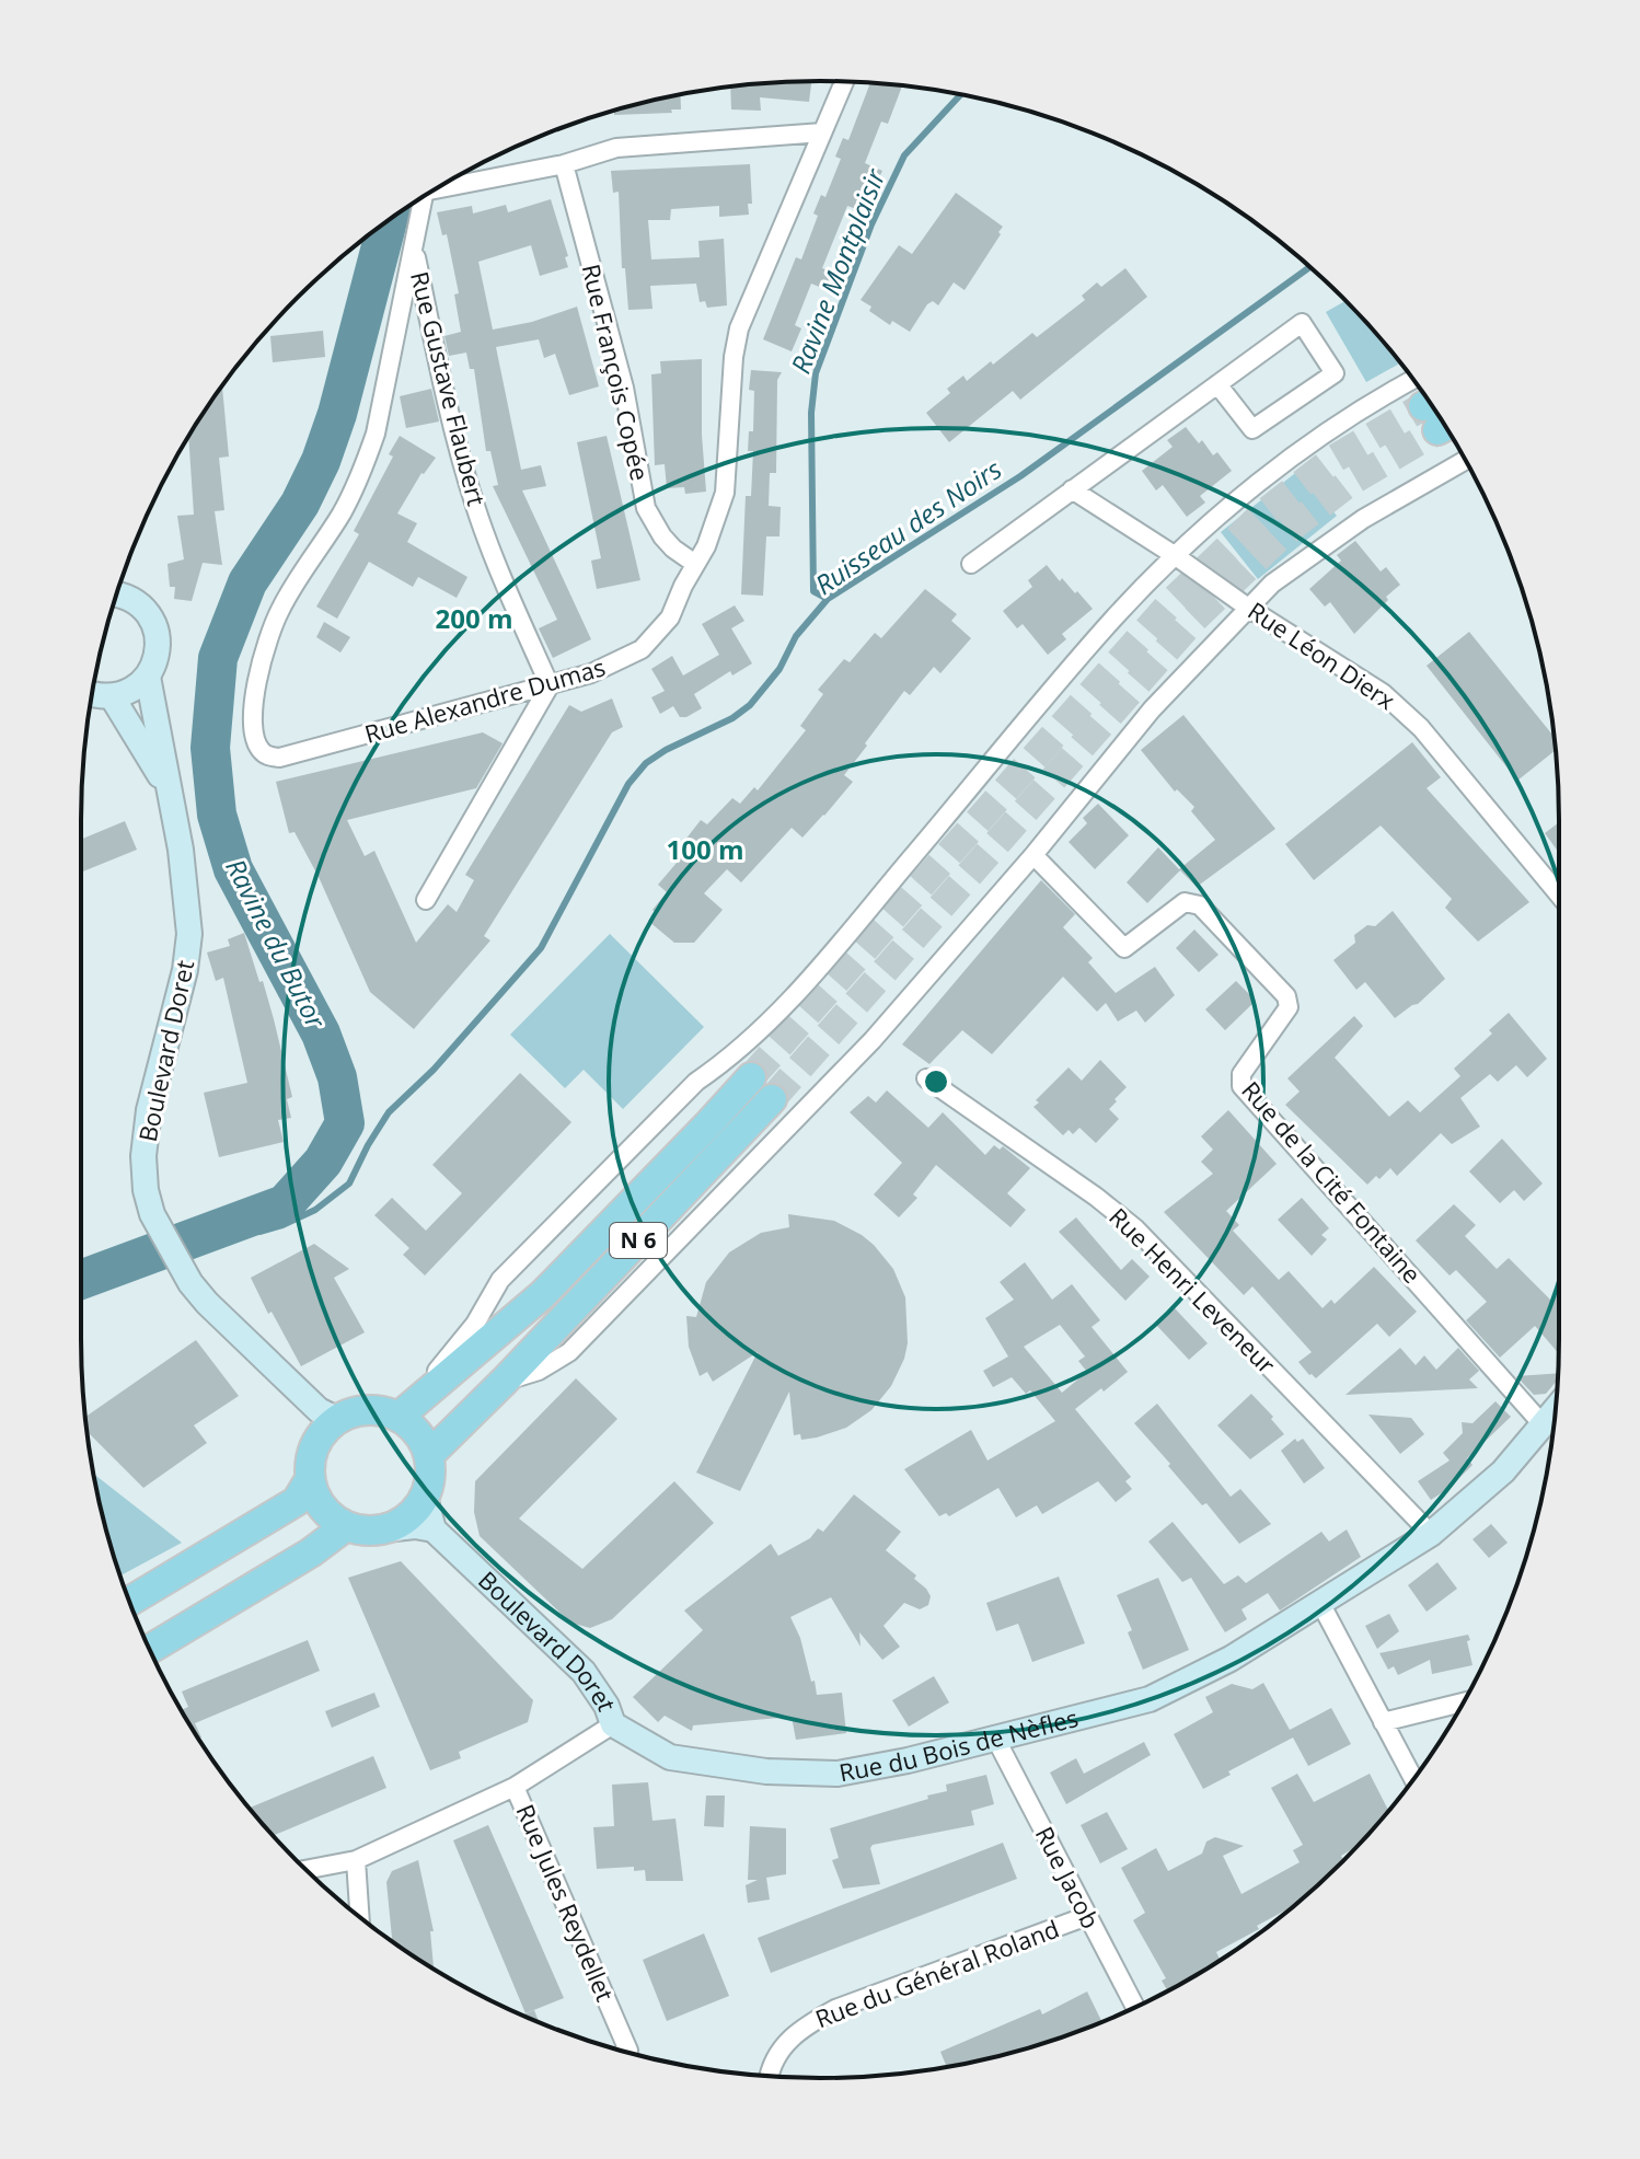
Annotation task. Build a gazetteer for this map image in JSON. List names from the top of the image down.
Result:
{
  "streets": {
    "main road": ["N 6"],
    "street": [
      "Rue François Copée",
      "Rue Gustave Flaubert",
      "Rue Léon Dierx",
      "Rue Alexandre Dumas",
      "Boulevard Doret",
      "Rue de la Cité Fontaine",
      "Rue Henri Leveneur",
      "Rue du Bois de Nèfles",
      "Rue Jacob",
      "Rue Jules Reydellet",
      "Rue du Général Roland"
    ]
  },
  "crossings": [
    ["Rue François Copée", "Rue Gustave Flaubert"],
    ["Rue François Copée", "Rue Alexandre Dumas"],
    ["Rue Gustave Flaubert", "Rue Alexandre Dumas"],
    ["Boulevard Doret", "N 6"],
    ["Boulevard Doret", "Rue du Bois de Nèfles"],
    ["Rue de la Cité Fontaine", "Rue du Bois de Nèfles"],
    ["Rue Henri Leveneur", "Rue du Bois de Nèfles"],
    ["Rue du Bois de Nèfles", "Rue Jacob"],
    ["Rue Jacob", "Rue du Général Roland"]
  ],
  "water": ["Ravine Montplaisir", "Ruisseau des Noirs", "Ravine du Butor"],
  "rings": ["200 m", "100 m"]
}
